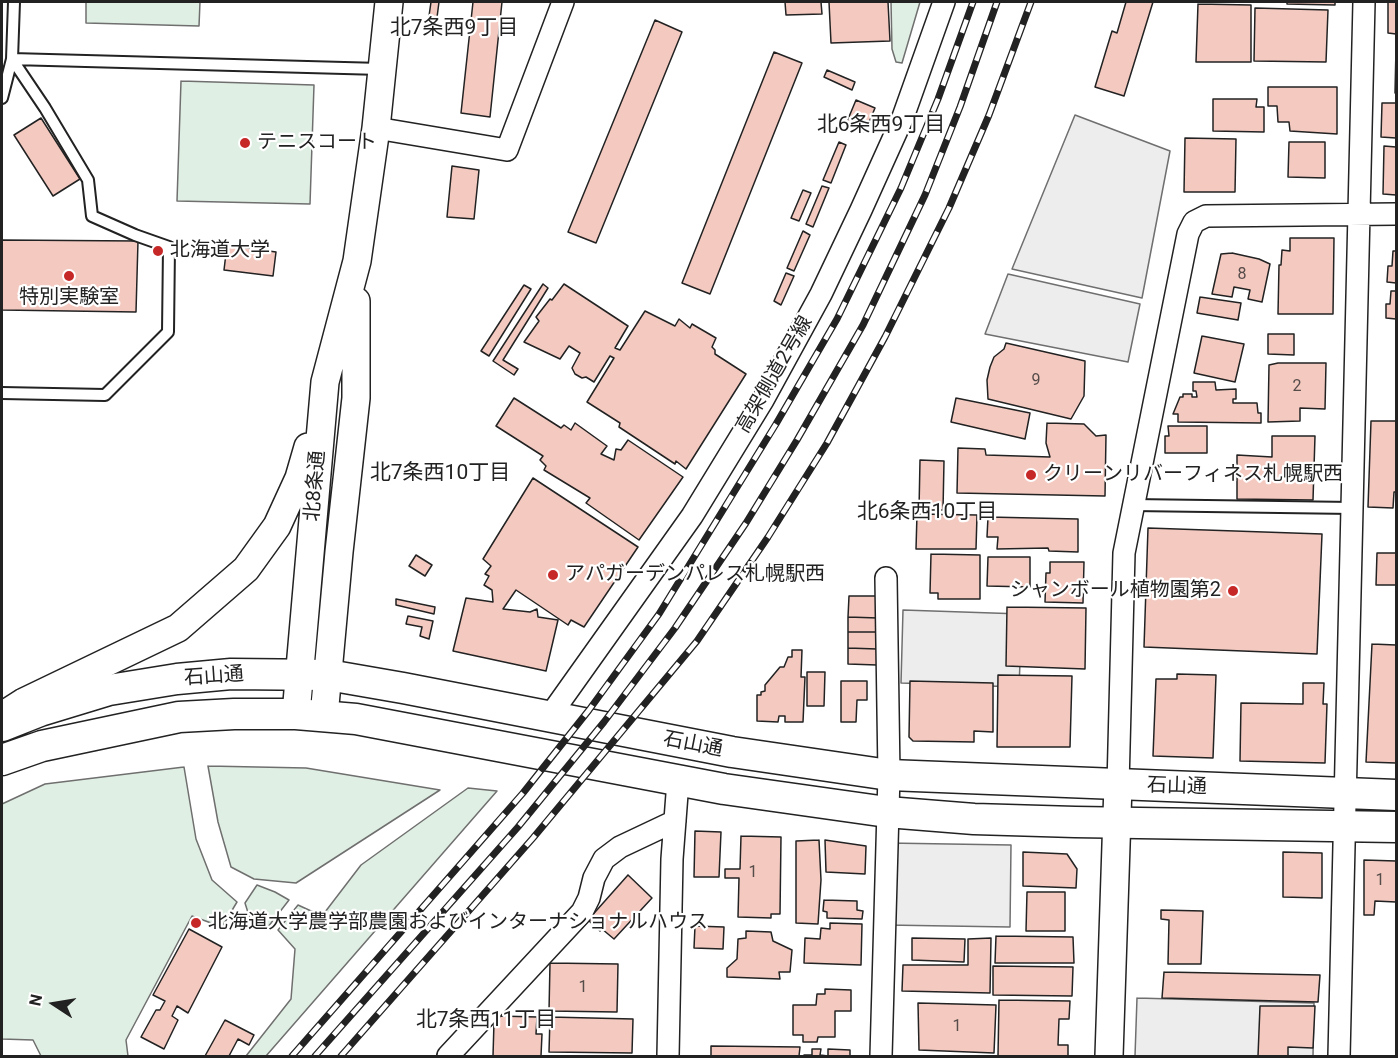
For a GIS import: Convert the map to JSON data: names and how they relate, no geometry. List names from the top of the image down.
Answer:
{
  "streets": {
    "main road": ["石山通"],
    "street": ["高架側道2号線", "北8条通"]
  },
  "crossings": [
    ["高架側道2号線", "石山通"],
    ["北8条通", "石山通"]
  ],
  "districts": [
    "北7条西9丁目",
    "北6条西9丁目",
    "北7条西10丁目",
    "北6条西10丁目",
    "北7条西11丁目"
  ],
  "places": [
    "テニスコート",
    "北海道大学",
    "特別実験室",
    "クリーンリバーフィネス札幌駅西",
    "アパガーデンパレス札幌駅西",
    "シャンボール植物園第2",
    "北海道大学農学部農園およびインターナショナルハウス"
  ],
  "house_numbers": [
    "8",
    "9",
    "2",
    "1",
    "1",
    "1",
    "1"
  ],
  "north": "left"
}
